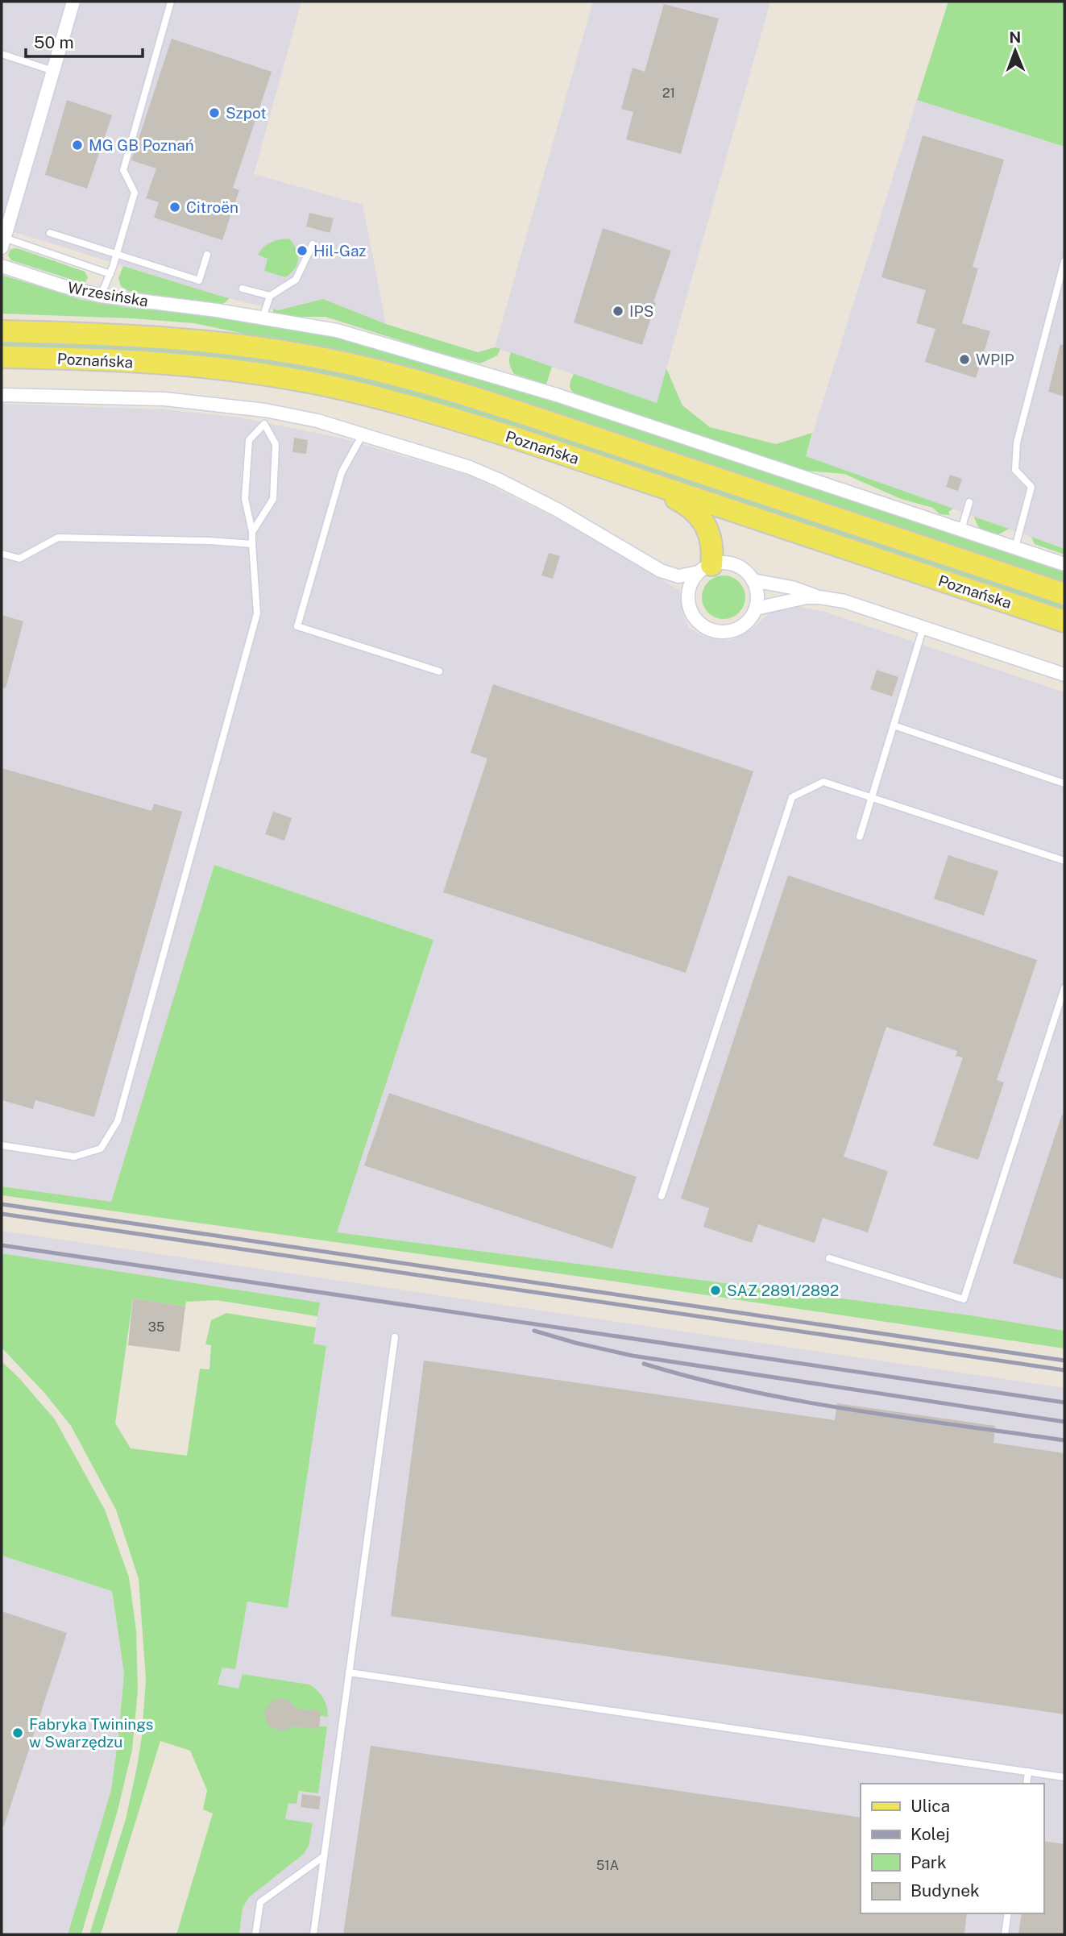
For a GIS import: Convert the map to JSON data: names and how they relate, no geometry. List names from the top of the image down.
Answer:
{
  "streets": {
    "main road": ["Poznańska"],
    "street": ["Wrzesińska"]
  },
  "places": [
    "Szpot",
    "MG GB Poznań",
    "Citroën",
    "Hil-Gaz",
    "IPS",
    "WPIP",
    "SAZ 2891/2892",
    "Fabryka Twinings w Swarzędzu"
  ],
  "house_numbers": ["21", "35", "51A"],
  "legend": [
    "Ulica",
    "Kolej",
    "Park",
    "Budynek"
  ],
  "scale_bar": "50 m",
  "north": "top"
}
